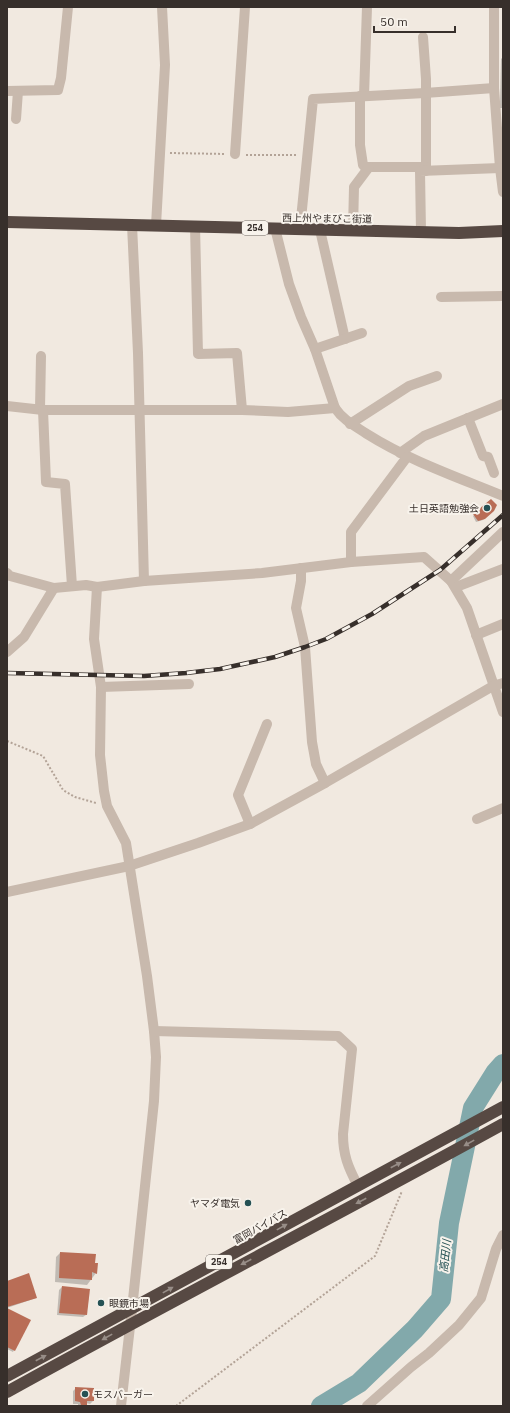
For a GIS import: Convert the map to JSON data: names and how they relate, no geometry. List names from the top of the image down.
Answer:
{
  "streets": {
    "highway": ["西上州やまびこ街道", "254", "富岡バイパス"]
  },
  "water": ["高田川"],
  "places": [
    "土日英語勉強会",
    "ヤマダ電気",
    "眼鏡市場",
    "モスバーガー"
  ],
  "scale_bar": "50 m"
}
